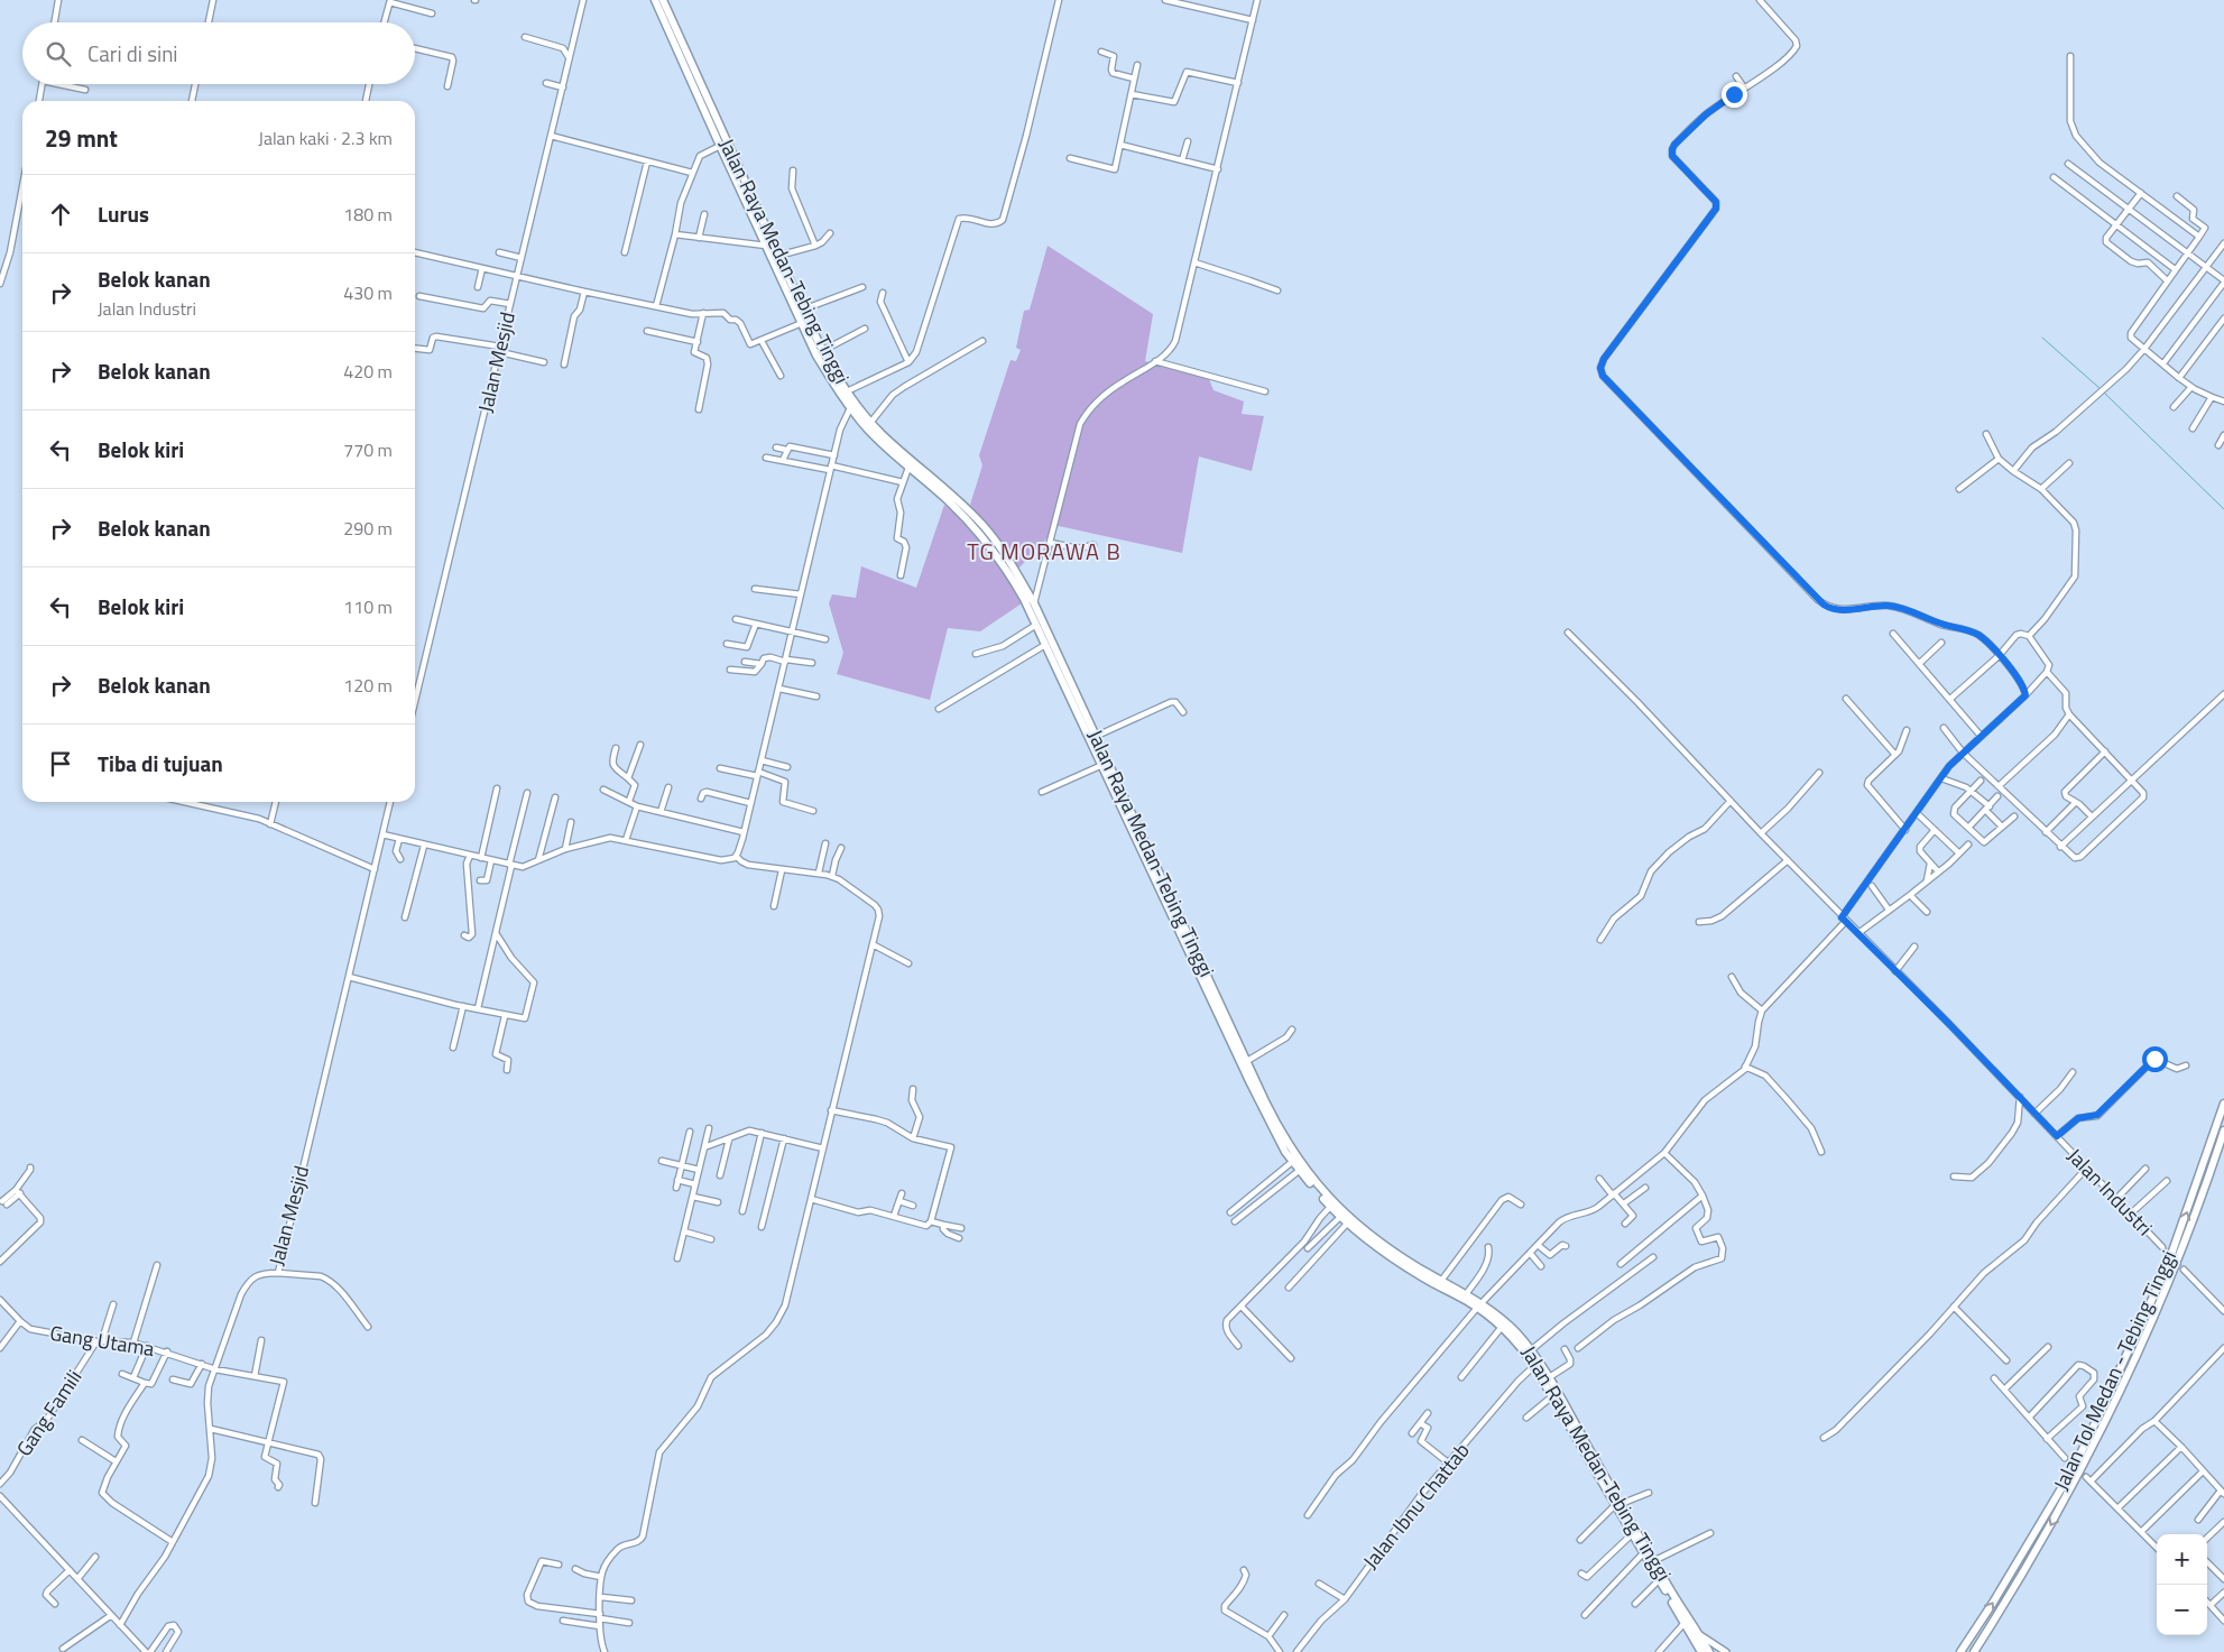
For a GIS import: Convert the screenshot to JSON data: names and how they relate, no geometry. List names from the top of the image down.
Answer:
{
  "streets": {
    "highway": ["Jalan Raya Medan-Tebing Tinggi", "Jalan Tol Medan - Tebing Tinggi"],
    "street": [
      "Jalan Mesjid",
      "Jalan Industri",
      "Gang Utama",
      "Gang Famili",
      "Jalan Ibnu Chattab"
    ]
  },
  "crossings": [
    ["Jalan Raya Medan-Tebing Tinggi", "Jalan Ibnu Chattab"],
    ["Jalan Mesjid", "Gang Utama"],
    ["Gang Utama", "Gang Famili"]
  ],
  "districts": ["TG MORAWA B"],
  "page": {
    "search": "Cari di sini",
    "heading": ["29 mnt", "Jalan kaki · 2.3 km"],
    "list": [
      ["Lurus", "180 m"],
      ["Belok kanan", "Jalan Industri", "430 m"],
      ["Belok kanan", "420 m"],
      ["Belok kiri", "770 m"],
      ["Belok kanan", "290 m"],
      ["Belok kiri", "110 m"],
      ["Belok kanan", "120 m"],
      "Tiba di tujuan"
    ],
    "map_buttons": ["+", "−"]
  }
}
